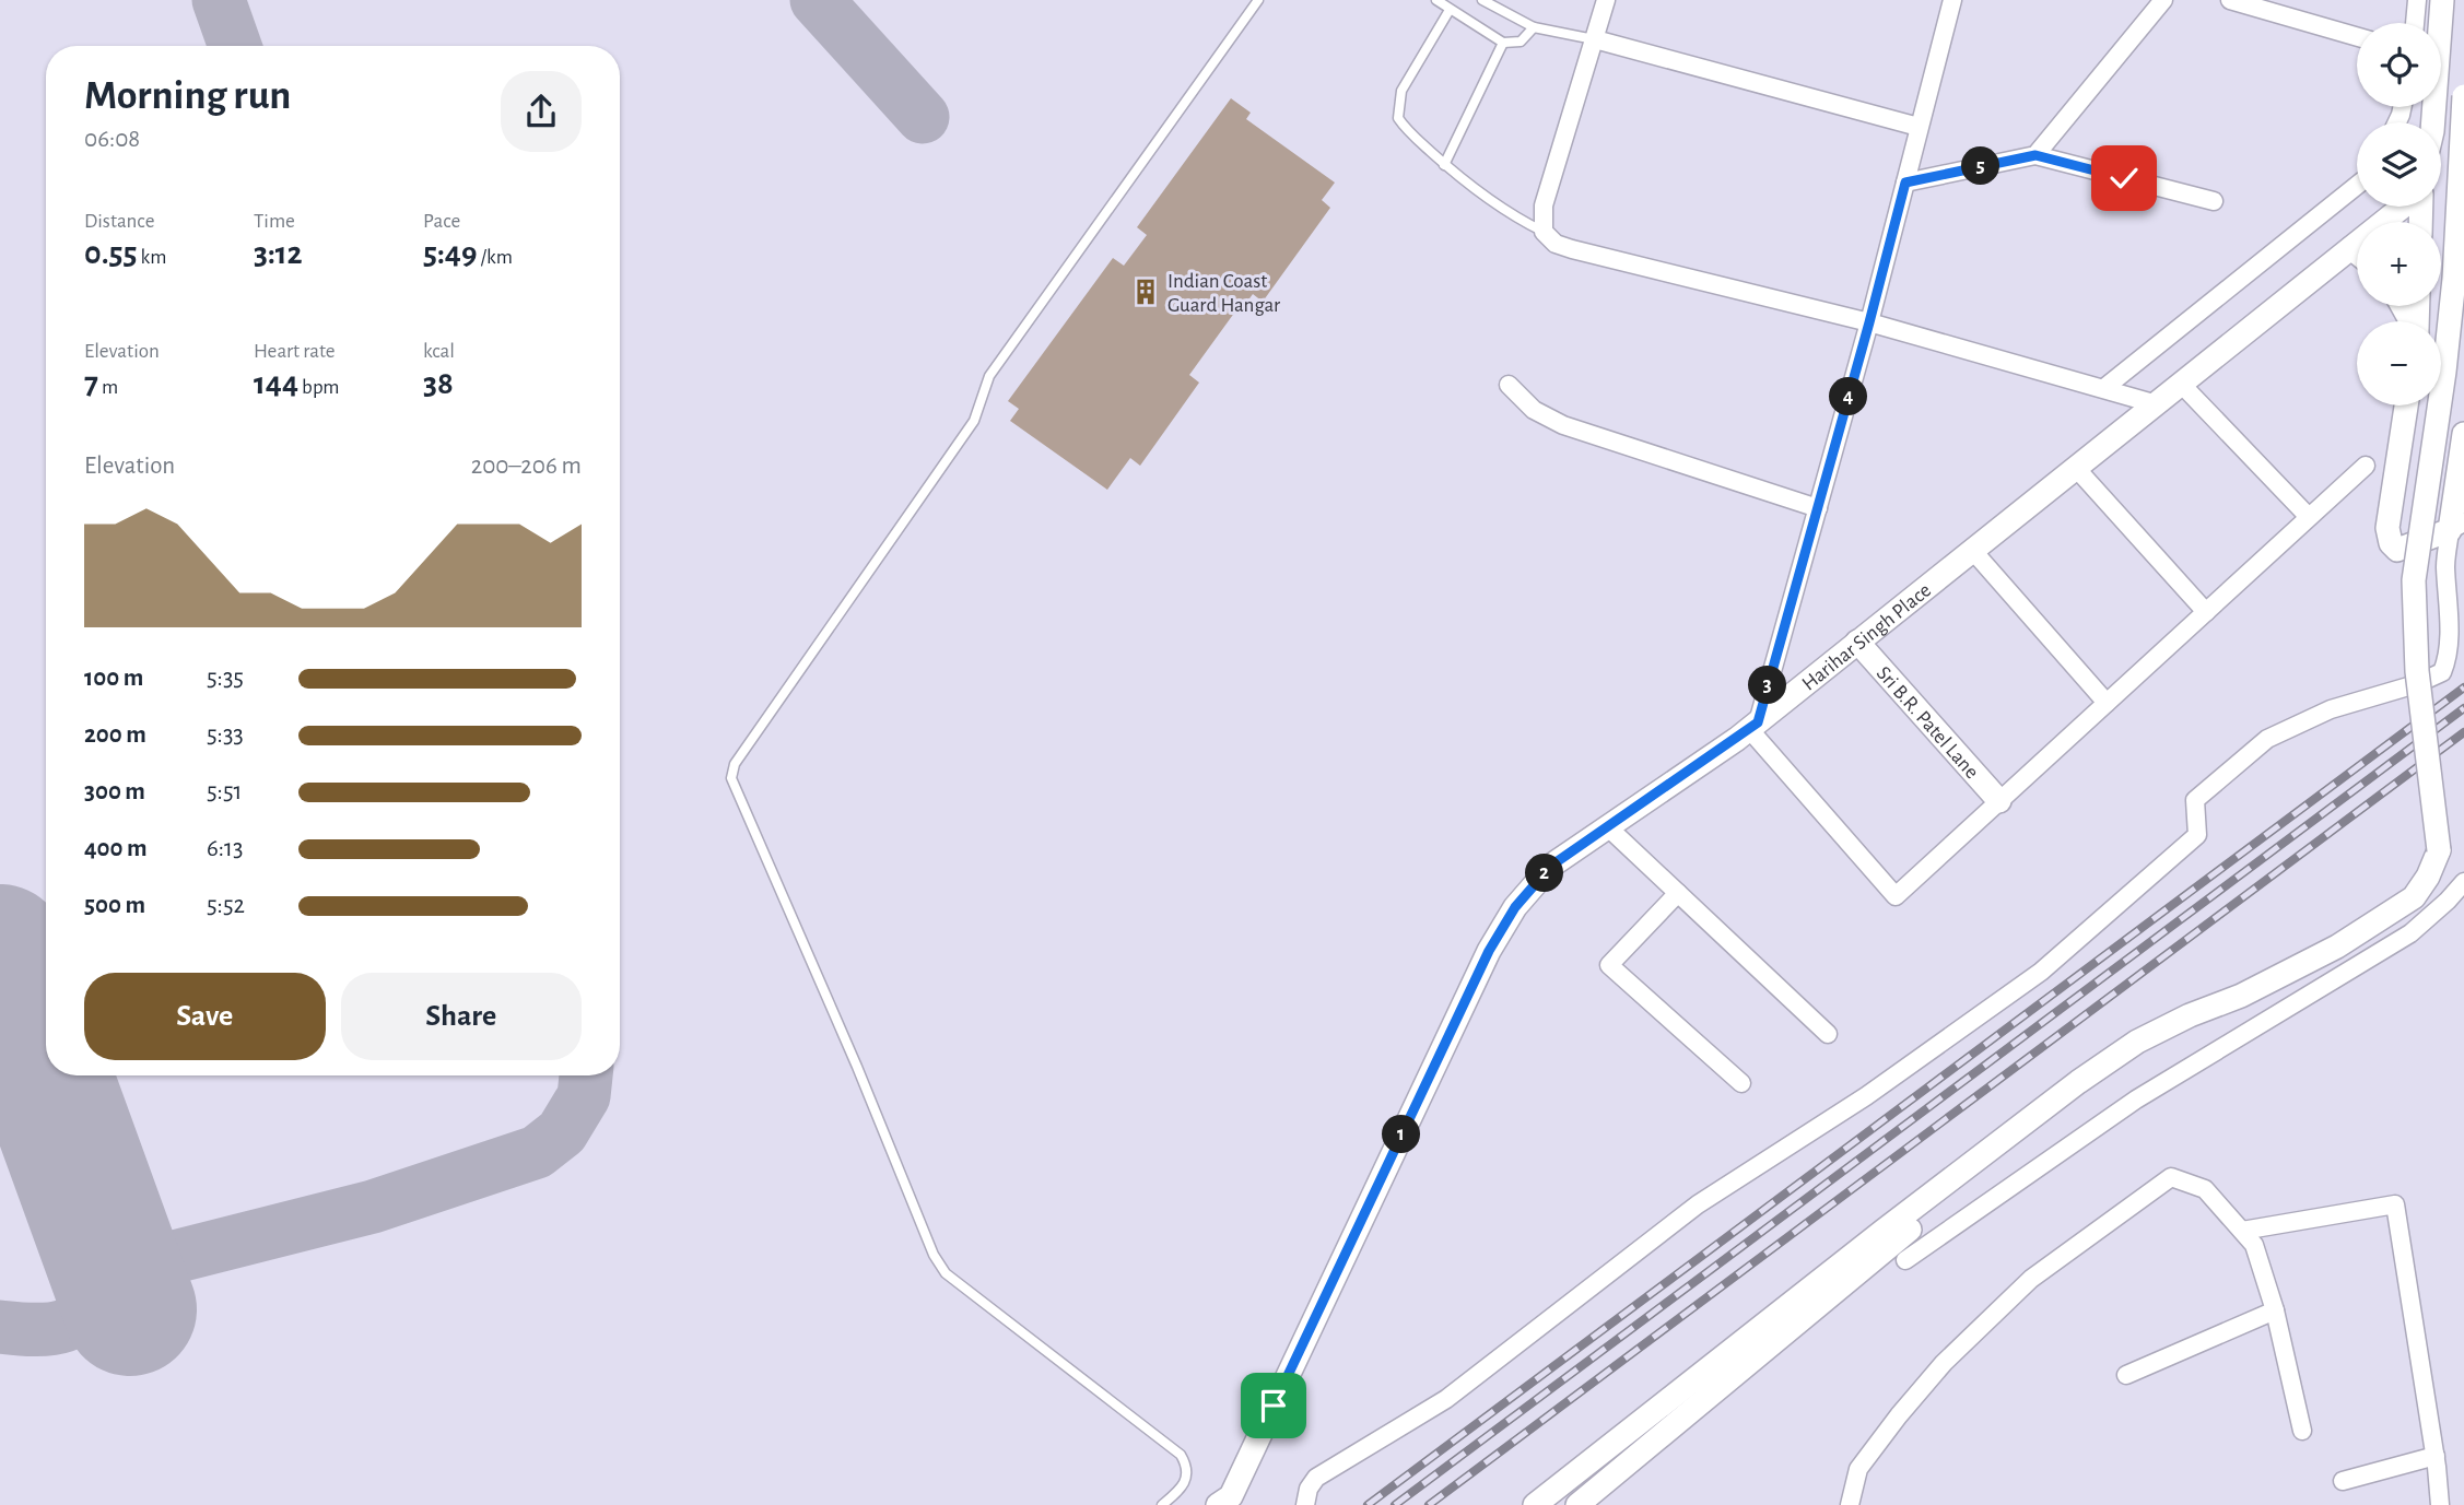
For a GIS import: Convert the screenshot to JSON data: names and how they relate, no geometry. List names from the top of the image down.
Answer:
{
  "streets": {
    "street": ["Harihar Singh Place", "Sri B.R. Patel Lane"]
  },
  "crossings": [
    ["Harihar Singh Place", "Sri B.R. Patel Lane"]
  ],
  "places": {
    "building": ["Indian Coast Guard Hangar"]
  },
  "page": {
    "map_buttons": ["+", "−"],
    "heading": ["Morning run", "06:08"],
    "pins": [
      "5",
      "4",
      "3",
      "2",
      "1"
    ],
    "stats": [
      ["Distance", "0.55 km"],
      ["Time", "3:12"],
      ["Pace", "5:49 /km"],
      ["Elevation", "7 m"],
      ["Heart rate", "144 bpm"],
      ["kcal", "38"]
    ],
    "chart": ["Elevation", "200–206 m"],
    "list": [
      {
        "name": "100 m",
        "note": "5:35"
      },
      {
        "name": "200 m",
        "note": "5:33"
      },
      {
        "name": "300 m",
        "note": "5:51"
      },
      {
        "name": "400 m",
        "note": "6:13"
      },
      {
        "name": "500 m",
        "note": "5:52"
      }
    ],
    "buttons": ["Save", "Share"]
  }
}
